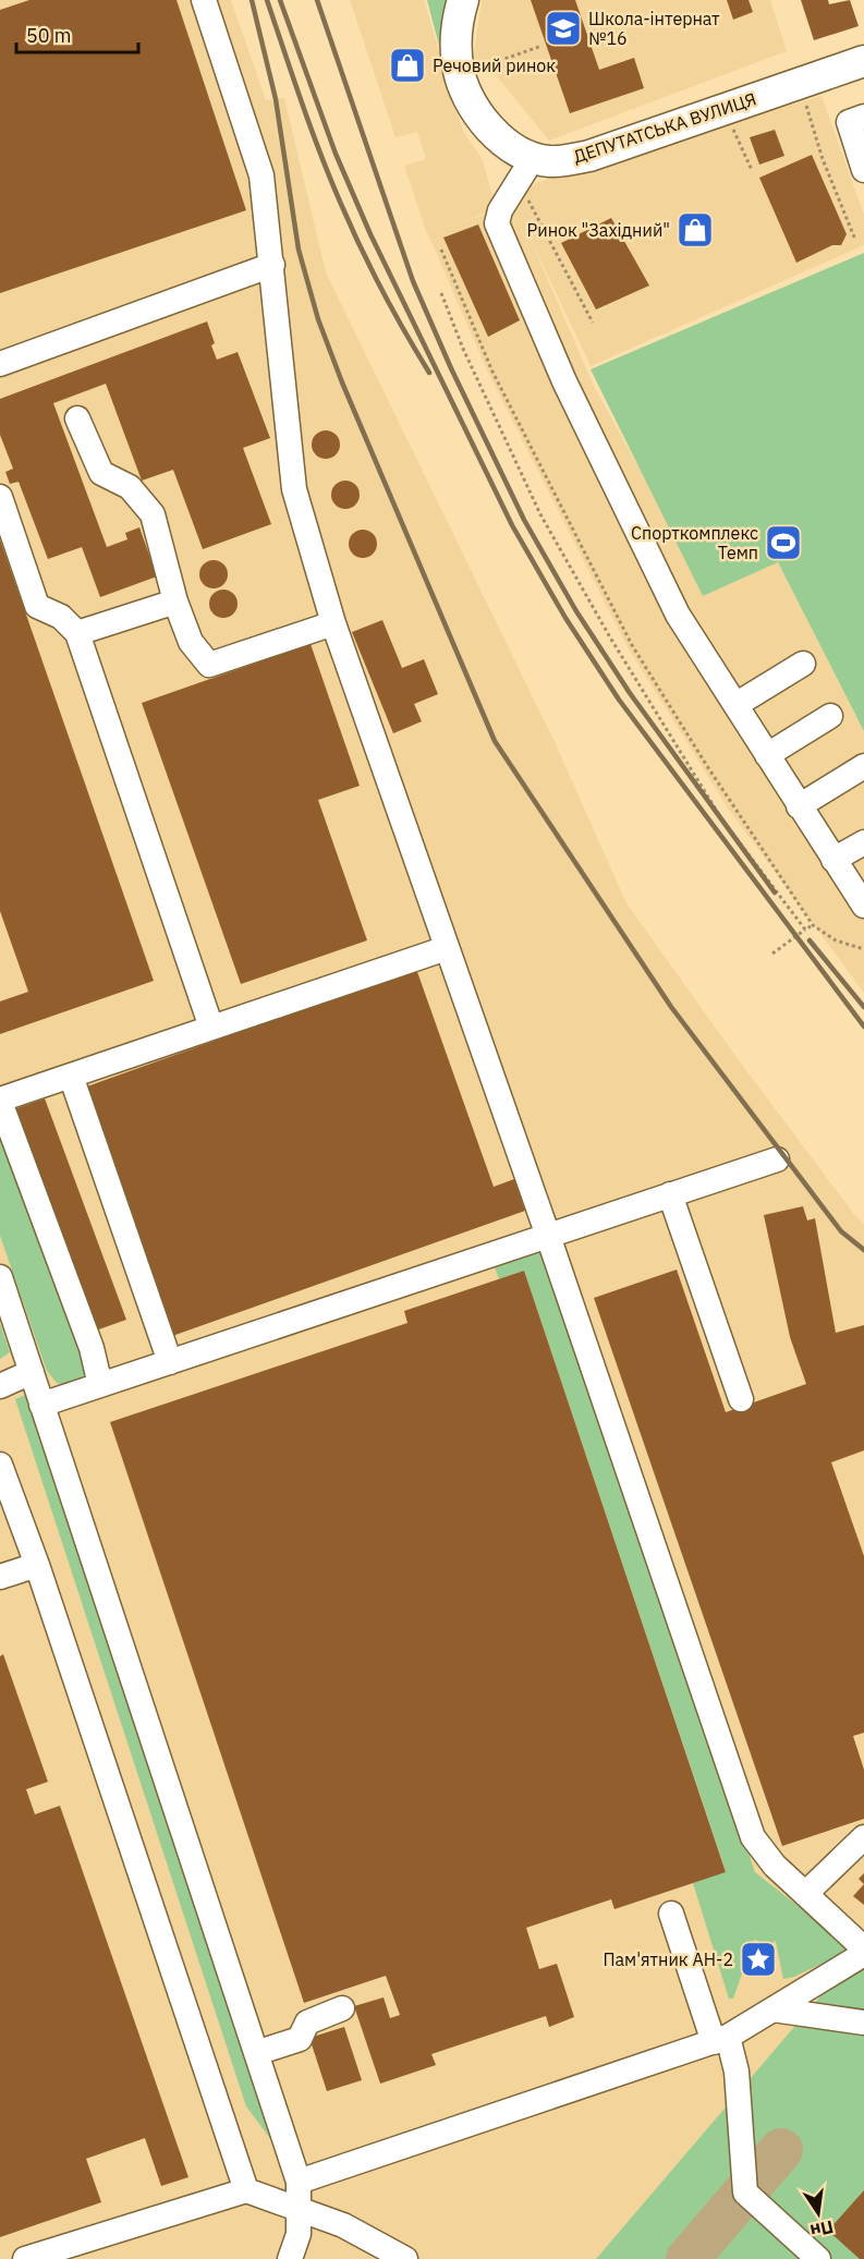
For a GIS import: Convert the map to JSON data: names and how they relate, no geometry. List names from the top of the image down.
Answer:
{
  "streets": {
    "main road": ["ДЕПУТАТСЬКА ВУЛИЦЯ"]
  },
  "places": {
    "school or university": ["Школа-інтернат №16"],
    "shop": ["Речовий ринок", "Ринок \"Західний\""],
    "sports": ["Спорткомплекс Темп"],
    "place": ["Пам'ятник АН-2"]
  },
  "scale_bar": "50 m",
  "north": "bottom"
}
